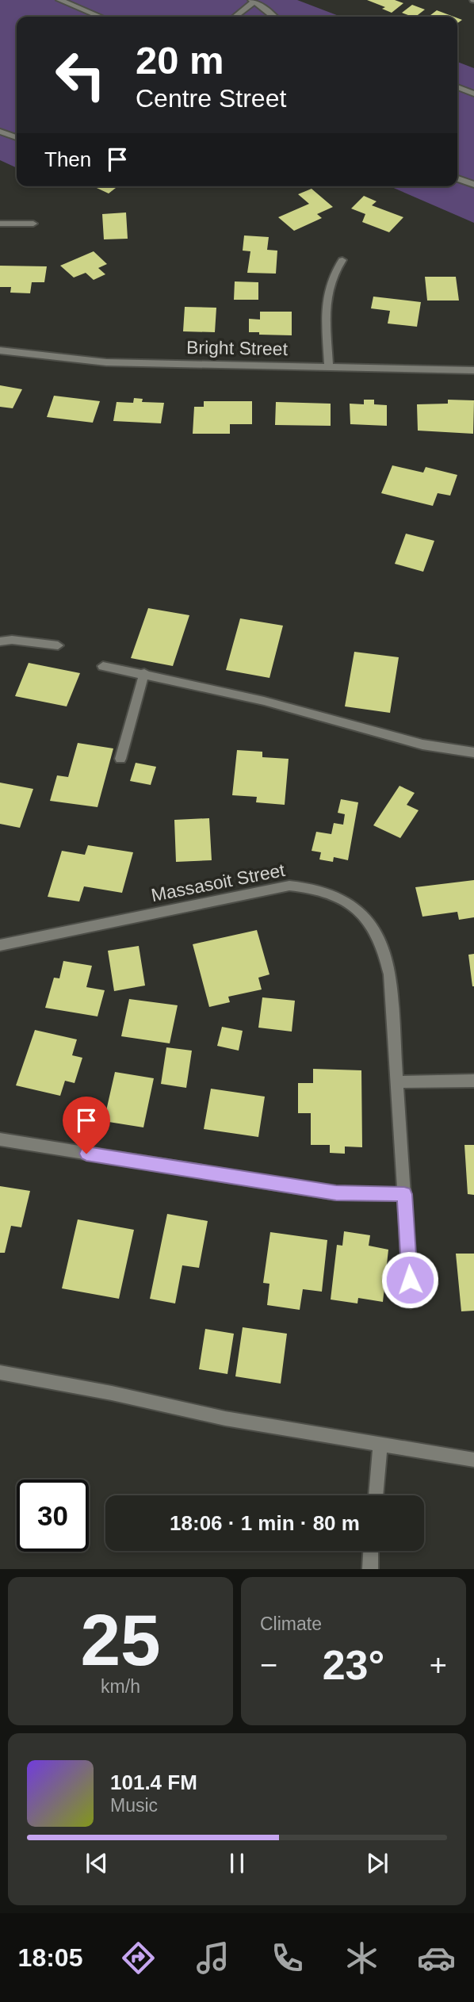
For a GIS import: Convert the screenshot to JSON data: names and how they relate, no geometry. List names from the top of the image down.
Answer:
{
  "streets": {
    "street": ["Bright Street", "Massasoit Street"]
  },
  "page": {
    "turn": ["20 m", "Centre Street"],
    "then": "Then",
    "limit": "30",
    "trip": "18:06 · 1 min · 80 m",
    "tile": [
      ["25", "km/h"],
      "Climate"
    ],
    "heat": ["−", "23°", "+"],
    "song": ["101.4 FM", "Music"],
    "tabs": "18:05"
  }
}
